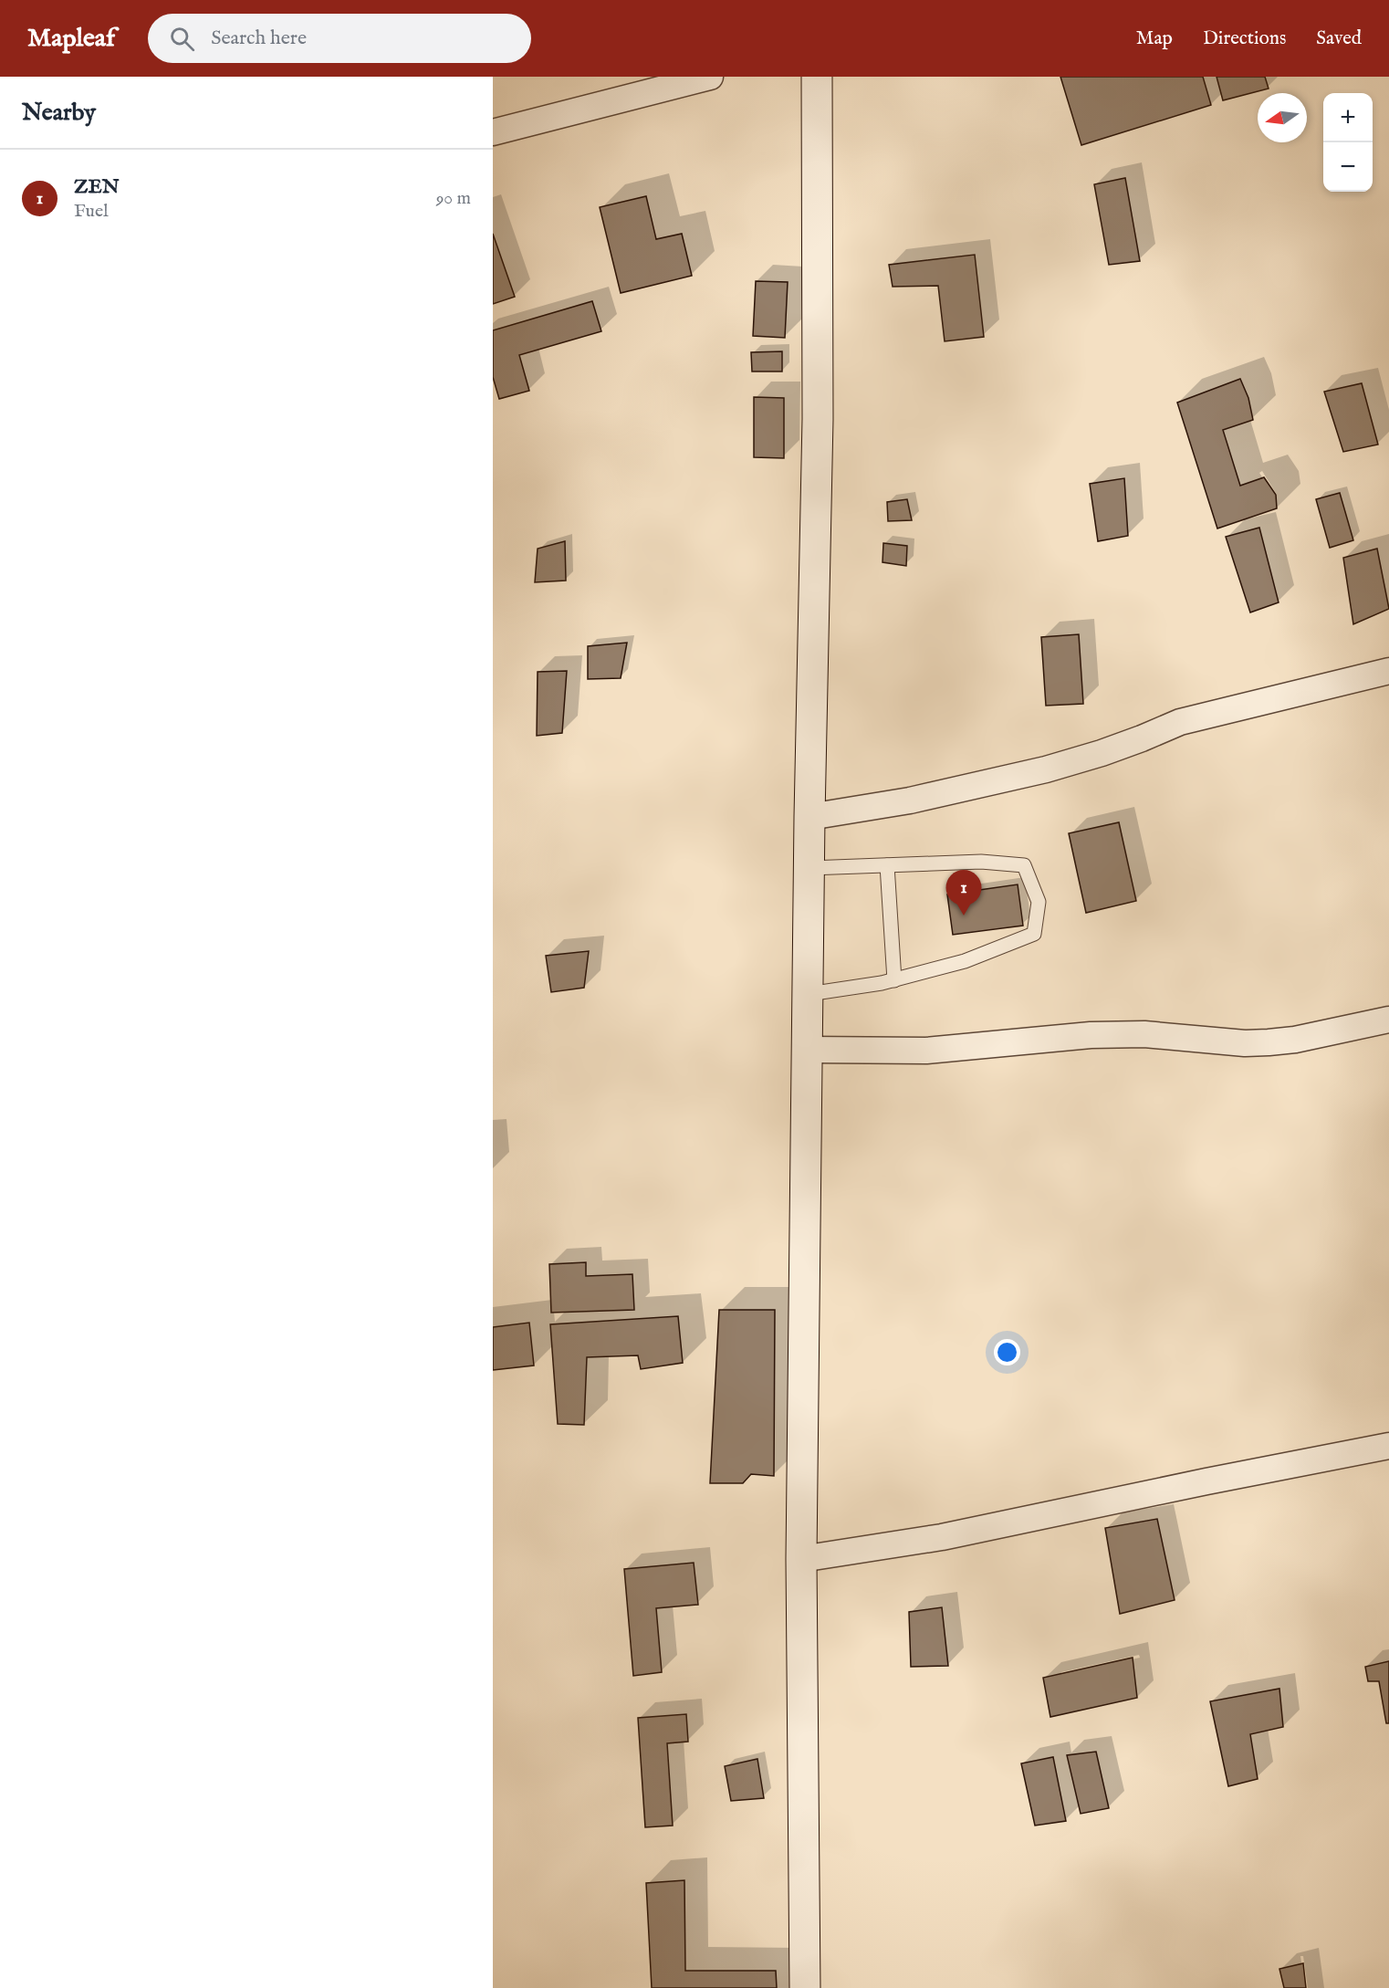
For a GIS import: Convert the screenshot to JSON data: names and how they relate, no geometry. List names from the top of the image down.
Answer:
{
  "north": "left",
  "page": {
    "header": "Mapleaf",
    "search": "Search here",
    "nav": ["Map", "Directions", "Saved"],
    "heading": "Nearby",
    "map_buttons": ["+", "−"],
    "list": [
      {
        "mark": "1",
        "name": "ZEN",
        "note": "Fuel",
        "value": "90 m"
      }
    ],
    "pins": "1"
  }
}
